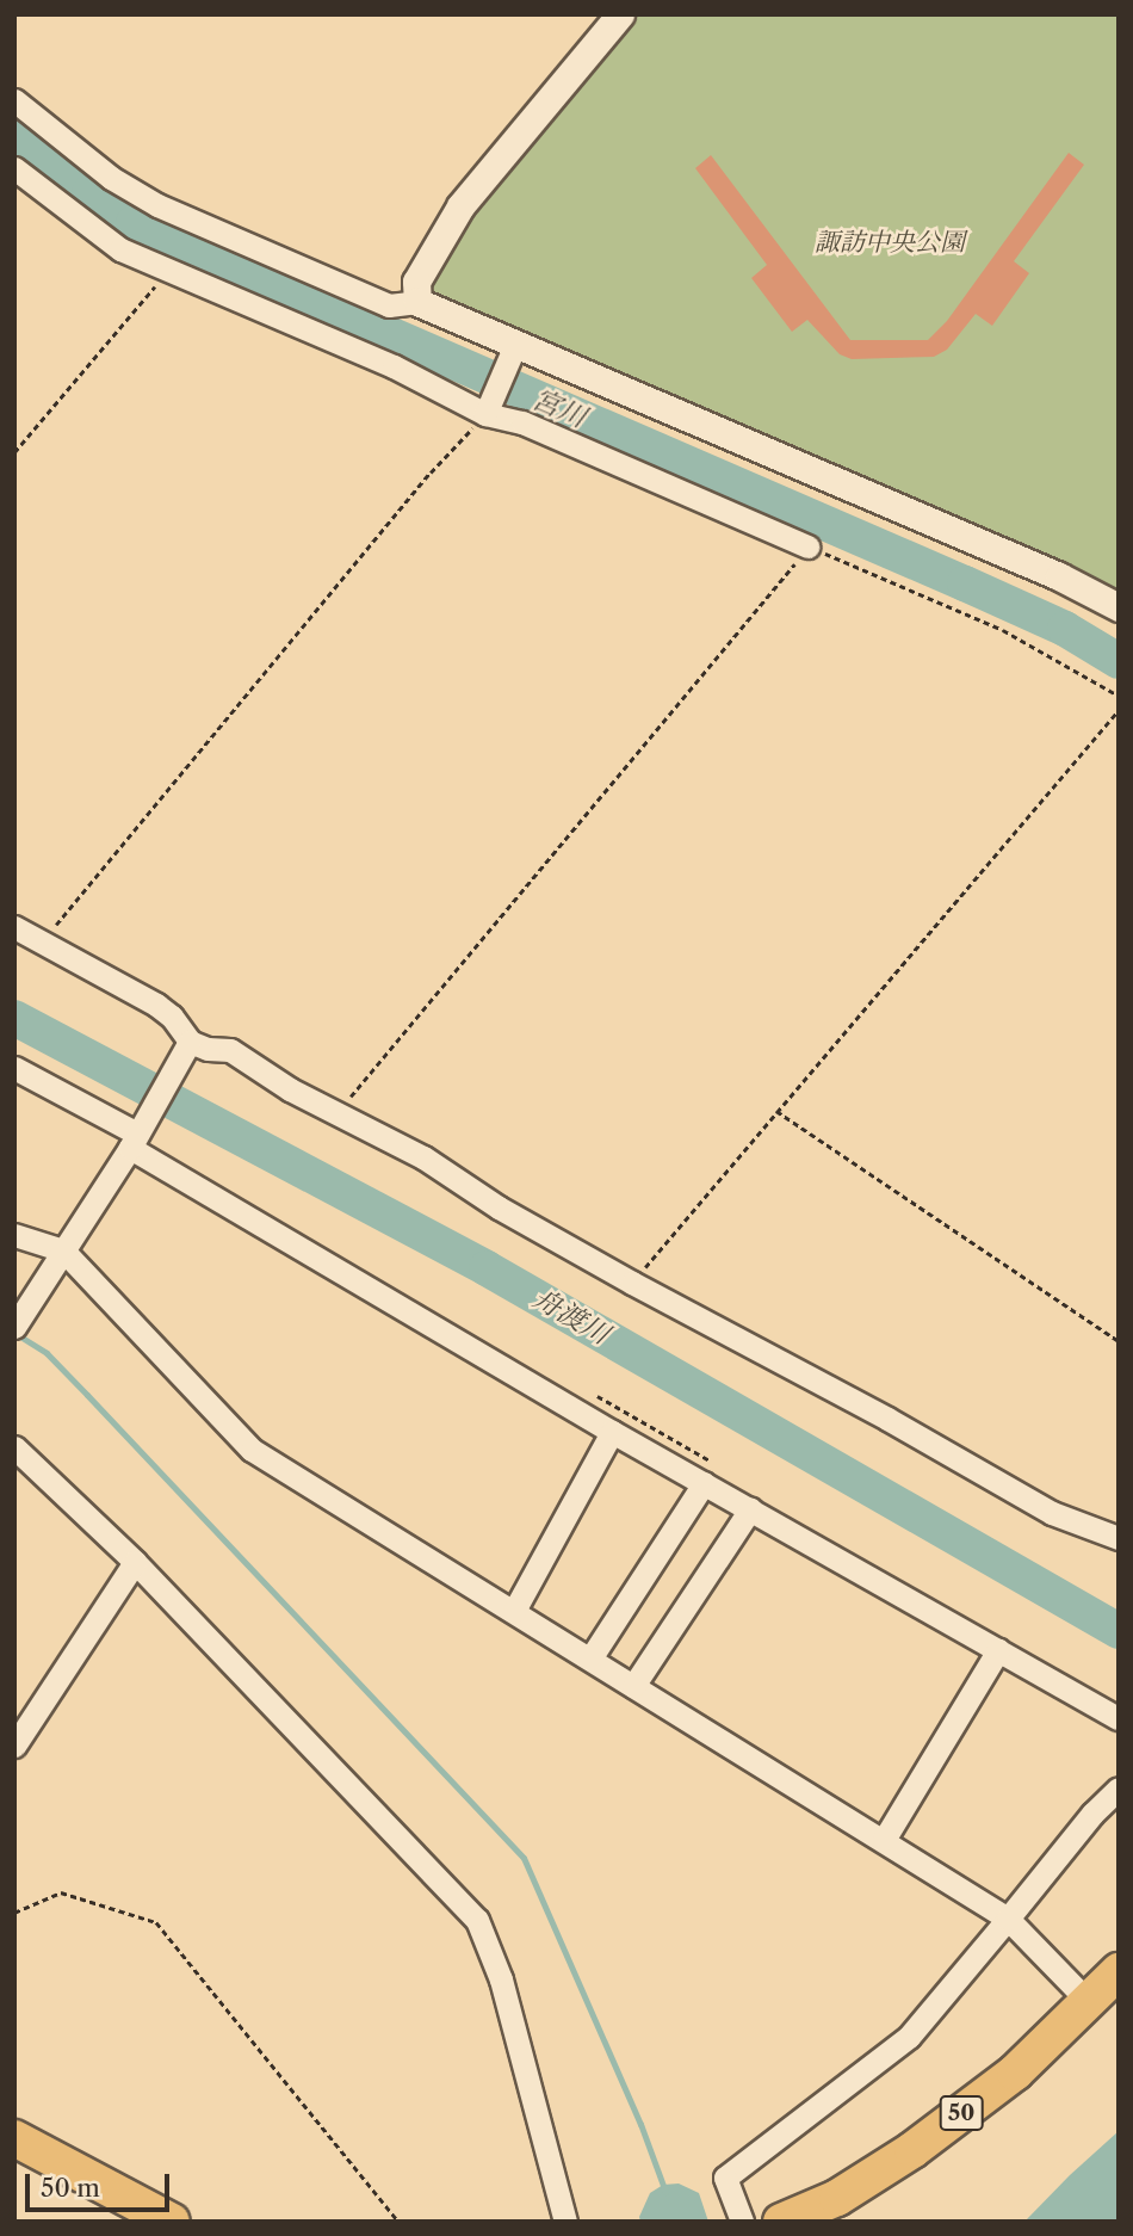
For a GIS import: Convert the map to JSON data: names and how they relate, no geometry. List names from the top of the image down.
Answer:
{
  "streets": {
    "main road": ["50"]
  },
  "water": ["宮川", "舟渡川"],
  "parks": ["諏訪中央公園"],
  "scale_bar": "50 m"
}
